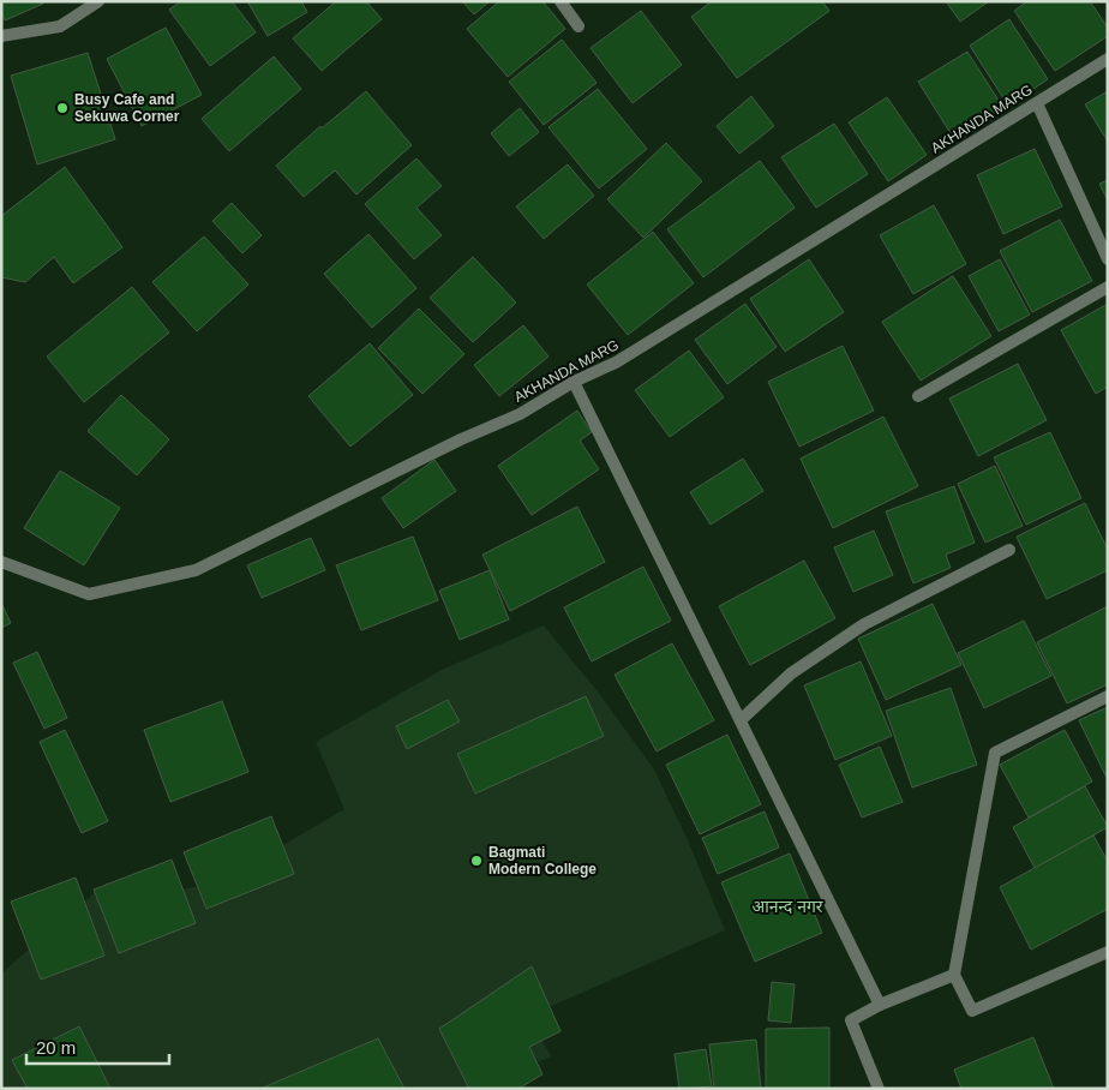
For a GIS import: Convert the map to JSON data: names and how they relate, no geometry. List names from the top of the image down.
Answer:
{
  "streets": {
    "street": ["AKHANDA MARG"]
  },
  "districts": ["आनन्द नगर"],
  "places": ["Busy Cafe and Sekuwa Corner", "Bagmati Modern College"],
  "scale_bar": "20 m"
}
